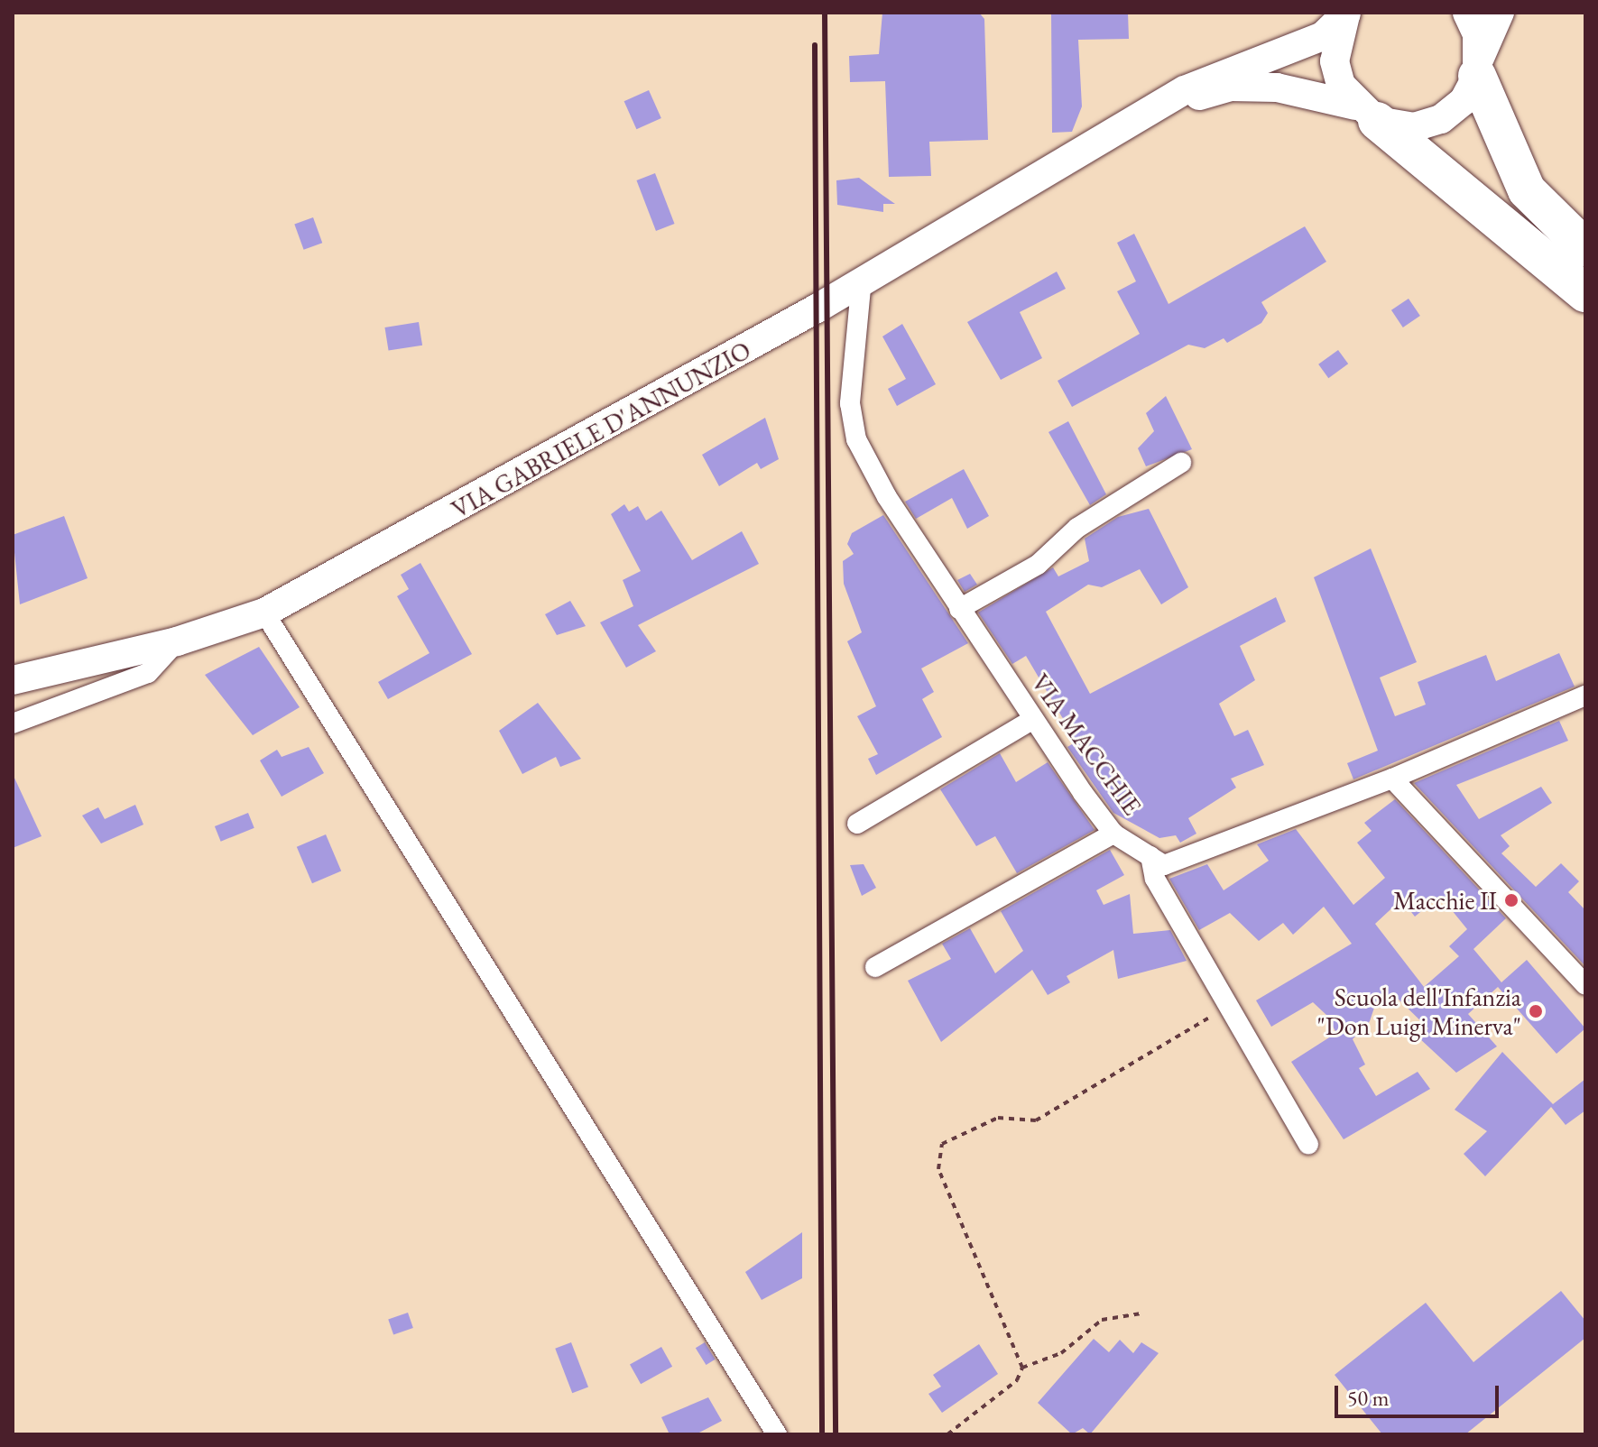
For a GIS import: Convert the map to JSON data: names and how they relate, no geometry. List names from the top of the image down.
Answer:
{
  "streets": {
    "street": ["VIA GABRIELE D'ANNUNZIO", "VIA MACCHIE"]
  },
  "crossings": [
    ["VIA GABRIELE D'ANNUNZIO", "VIA MACCHIE"]
  ],
  "places": ["Macchie II", "Scuola dell'Infanzia \"Don Luigi Minerva\""],
  "scale_bar": "50 m"
}
